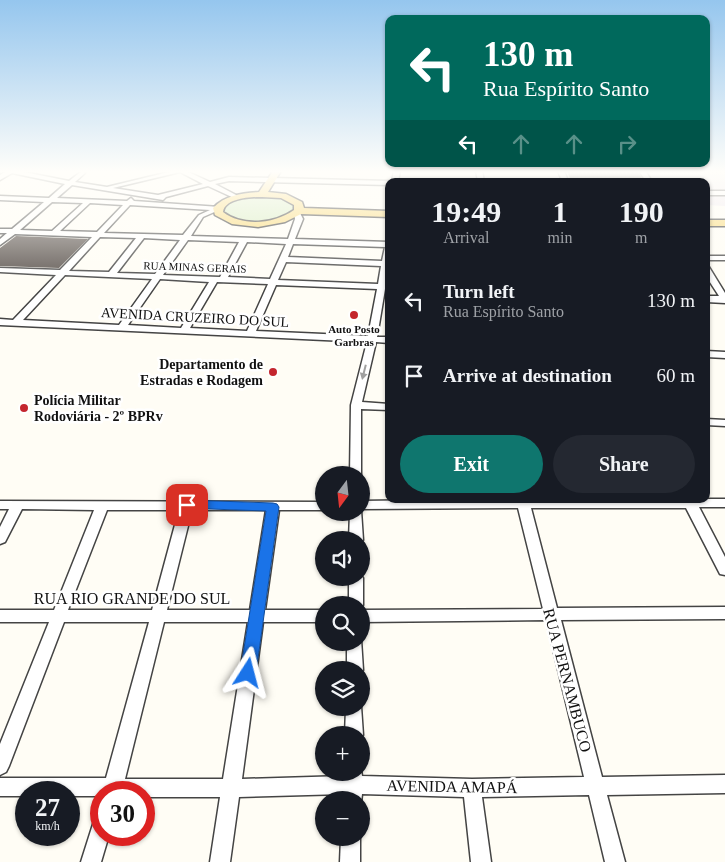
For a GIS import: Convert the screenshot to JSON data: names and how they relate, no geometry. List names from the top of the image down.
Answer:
{
  "streets": {
    "street": [
      "RUA MINAS GERAIS",
      "AVENIDA CRUZEIRO DO SUL",
      "RUA RIO GRANDE DO SUL",
      "RUA PERNAMBUCO",
      "AVENIDA AMAPÁ"
    ]
  },
  "crossings": [
    ["RUA PERNAMBUCO", "AVENIDA AMAPÁ"]
  ],
  "places": ["Auto Posto Garbras", "Departamento de Estradas e Rodagem", "Polícia Militar Rodoviária - 2º BPRv"],
  "north": "bottom",
  "page": {
    "turn": ["130 m", "Rua Espírito Santo"],
    "eta": [
      "19:49",
      "Arrival",
      "1",
      "min",
      "190",
      "m"
    ],
    "list": [
      {
        "name": "Turn left",
        "note": "Rua Espírito Santo",
        "value": "130 m"
      },
      {
        "name": "Arrive at destination",
        "value": "60 m"
      }
    ],
    "buttons": ["Exit", "Share"],
    "map_buttons": ["+", "−"],
    "speed": "27 km/h",
    "limit": "30"
  }
}
